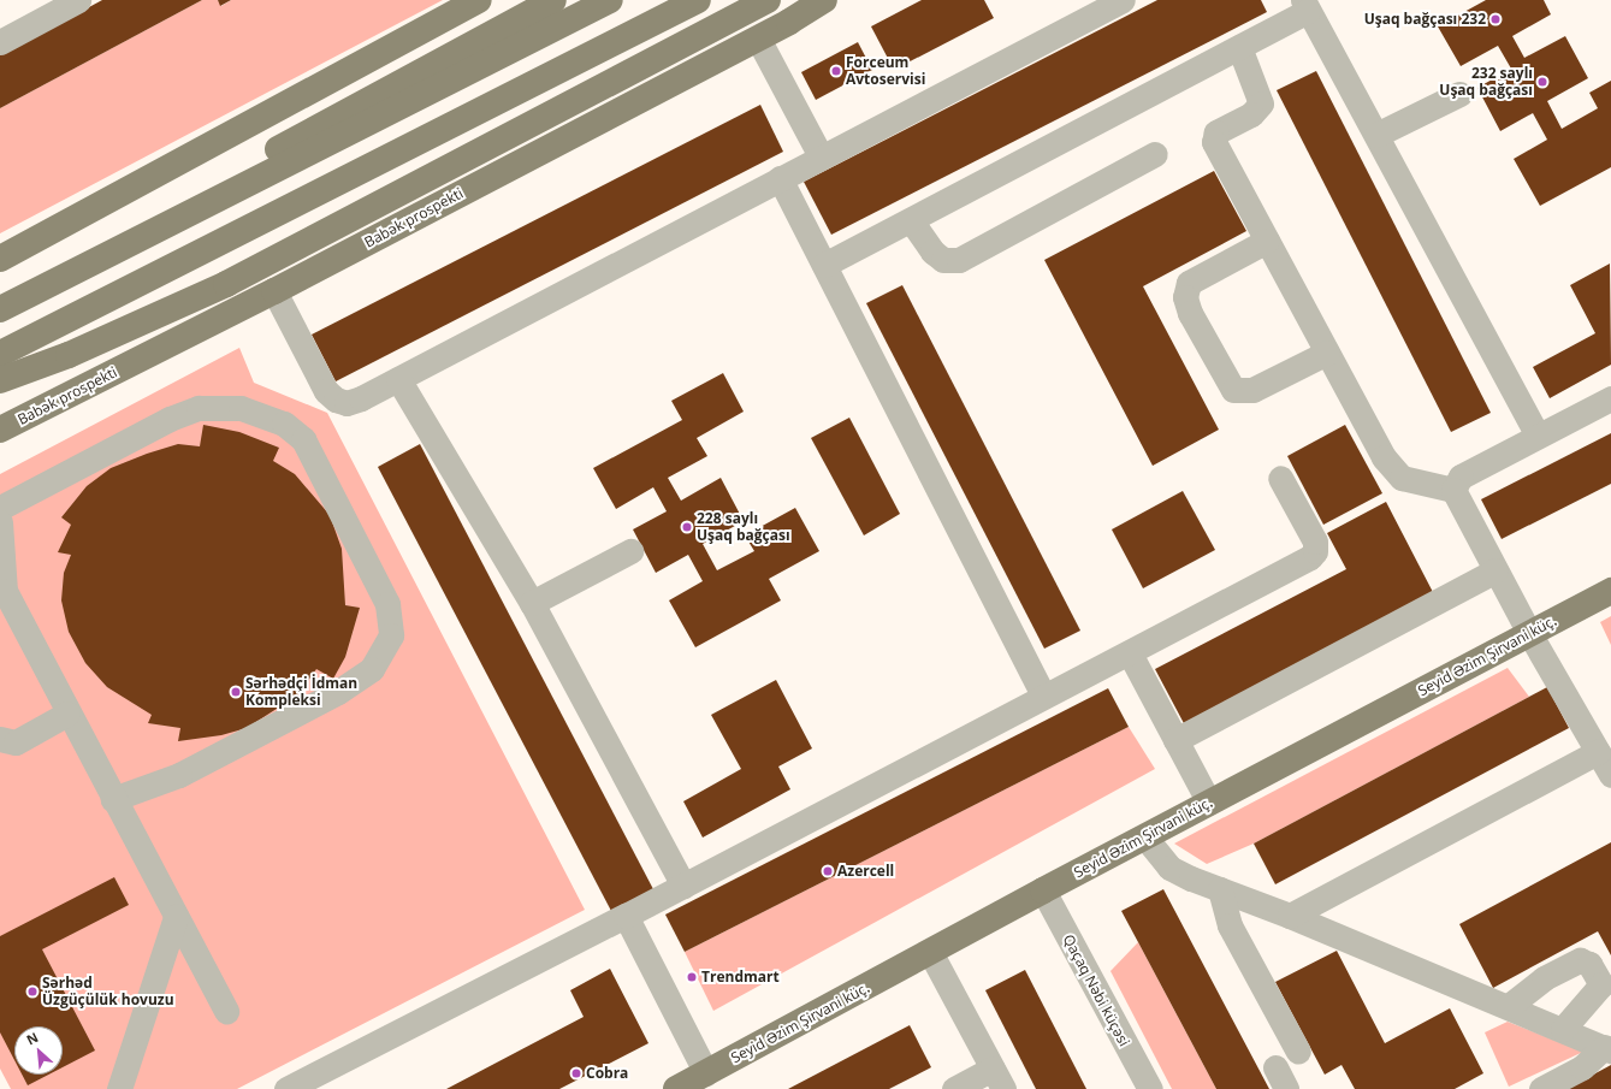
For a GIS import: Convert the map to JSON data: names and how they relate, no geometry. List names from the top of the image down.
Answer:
{
  "streets": {
    "main road": ["Babək prospekti", "Seyid Əzim Şirvani küç."],
    "street": ["Qaçaq Nəbi küçəsi"]
  },
  "crossings": [
    ["Seyid Əzim Şirvani küç.", "Qaçaq Nəbi küçəsi"]
  ],
  "places": [
    "Uşaq bağçası 232",
    "Forceum Avtoservisi",
    "232 saylı Uşaq bağçası",
    "228 saylı Uşaq bağçası",
    "Sərhədçi İdman Kompleksi",
    "Azercell",
    "Trendmart",
    "Sərhəd Üzgüçülük hovuzu",
    "Cobra"
  ],
  "north": "top left"
}
